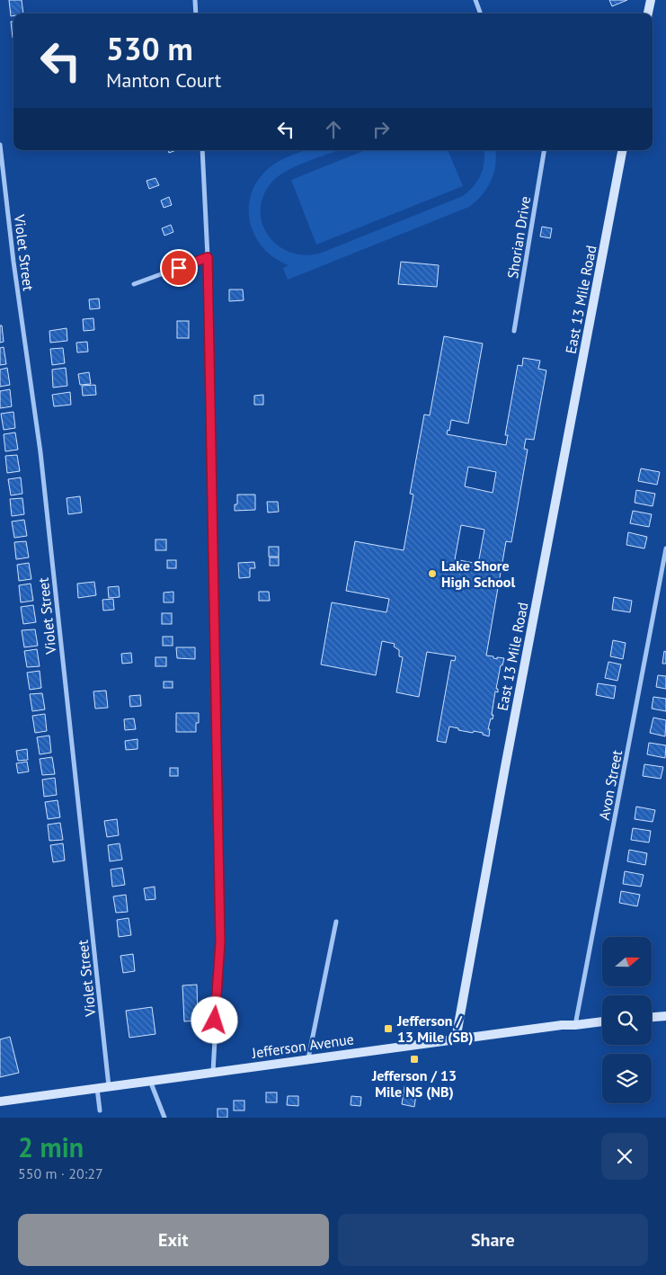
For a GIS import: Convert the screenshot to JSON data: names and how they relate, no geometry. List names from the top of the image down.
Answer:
{
  "streets": {
    "main road": ["East 13 Mile Road", "Jefferson Avenue"],
    "street": ["Shorian Drive", "Violet Street", "Avon Street"]
  },
  "crossings": [
    ["Violet Street", "Jefferson Avenue"],
    ["East 13 Mile Road", "Jefferson Avenue"],
    ["Avon Street", "Jefferson Avenue"]
  ],
  "places": {
    "other": ["Lake Shore High School"],
    "transit": ["Jefferson / 13 Mile (SB)", "Jefferson / 13 Mile NS (NB)"]
  },
  "north": "right",
  "page": {
    "turn": ["530 m", "Manton Court"],
    "heading": ["2 min", "550 m · 20:27"],
    "buttons": ["Exit", "Share"]
  }
}
